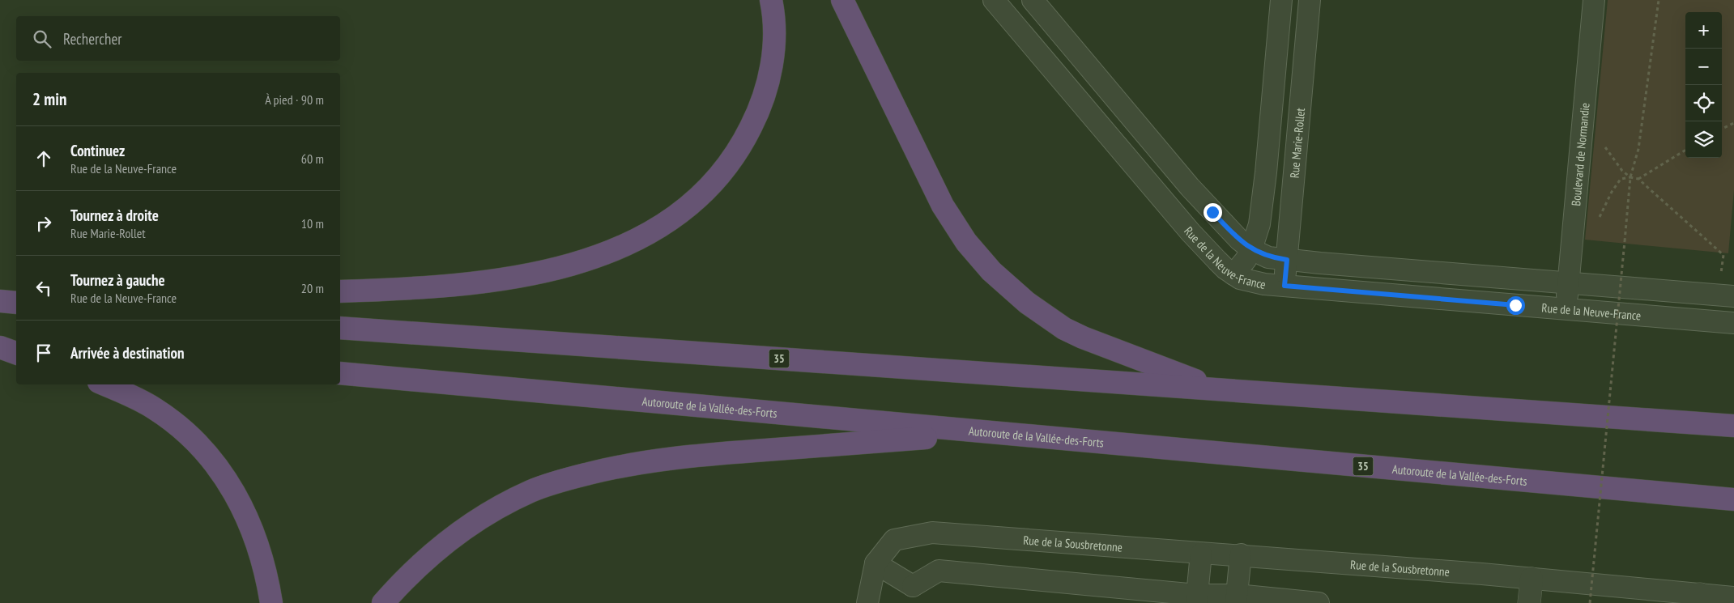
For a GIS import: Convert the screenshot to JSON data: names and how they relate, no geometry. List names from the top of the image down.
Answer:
{
  "streets": {
    "highway": ["35", "Autoroute de la Vallée-des-Forts"],
    "street": [
      "Rue Marie-Rollet",
      "Boulevard de Normandie",
      "Rue de la Neuve-France",
      "Rue de la Sousbretonne"
    ]
  },
  "crossings": [
    ["Rue Marie-Rollet", "Rue de la Neuve-France"],
    ["Boulevard de Normandie", "Rue de la Neuve-France"]
  ],
  "page": {
    "map_buttons": ["+", "−"],
    "search": "Rechercher",
    "heading": ["2 min", "À pied · 90 m"],
    "list": [
      ["Continuez", "Rue de la Neuve-France", "60 m"],
      ["Tournez à droite", "Rue Marie-Rollet", "10 m"],
      ["Tournez à gauche", "Rue de la Neuve-France", "20 m"],
      "Arrivée à destination"
    ]
  }
}
